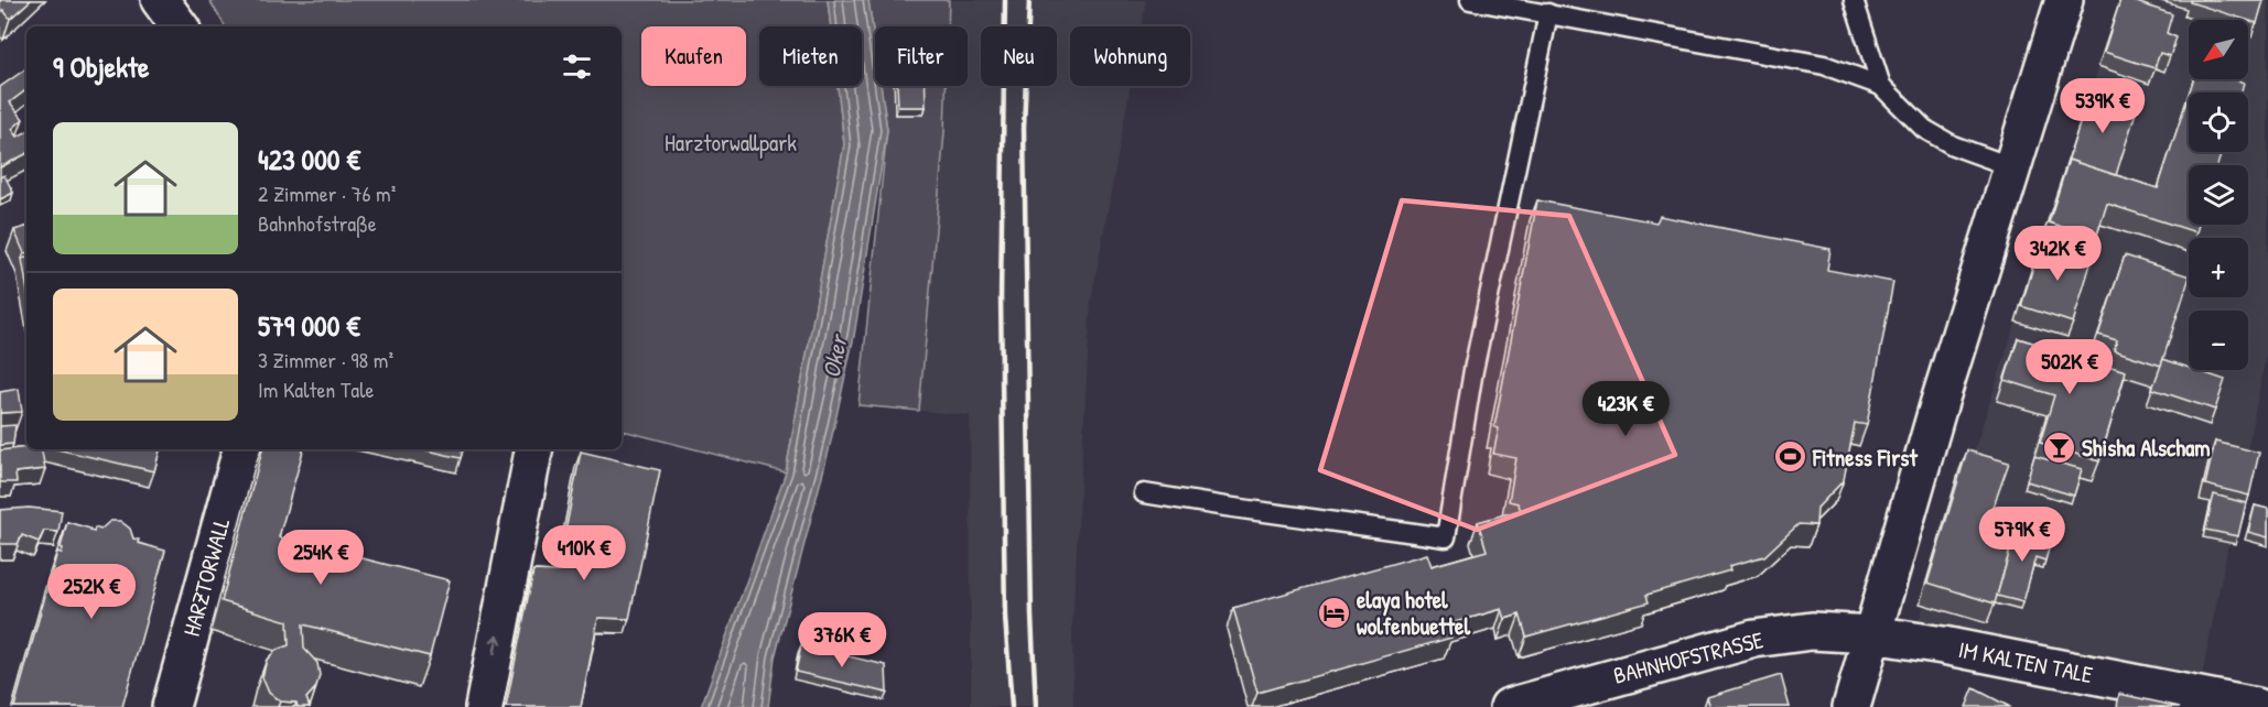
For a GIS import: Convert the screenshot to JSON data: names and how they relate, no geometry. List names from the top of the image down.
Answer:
{
  "streets": {
    "street": ["HARZTORWALL", "BAHNHOFSTRASSE", "IM KALTEN TALE"]
  },
  "crossings": [
    ["BAHNHOFSTRASSE", "IM KALTEN TALE"]
  ],
  "water": ["Oker"],
  "parks": ["Harztorwallpark"],
  "places": {
    "bar": ["Shisha Alscham"],
    "sports": ["Fitness First"],
    "hotel": ["elaya hotel wolfenbuettel"]
  },
  "north": "bottom left",
  "page": {
    "map_buttons": ["+", "−"],
    "chip": [
      "Kaufen",
      "Mieten",
      "Filter",
      "Neu",
      "Wohnung"
    ],
    "heading": "9 Objekte",
    "price": [
      "539K €",
      "342K €",
      "502K €",
      "423K €",
      "579K €",
      "410K €",
      "254K €",
      "252K €",
      "376K €"
    ],
    "list": [
      {
        "name": "423 000 €",
        "note": "2 Zimmer · 76 m² · Bahnhofstraße"
      },
      {
        "name": "579 000 €",
        "note": "3 Zimmer · 98 m² · Im Kalten Tale"
      }
    ]
  }
}
